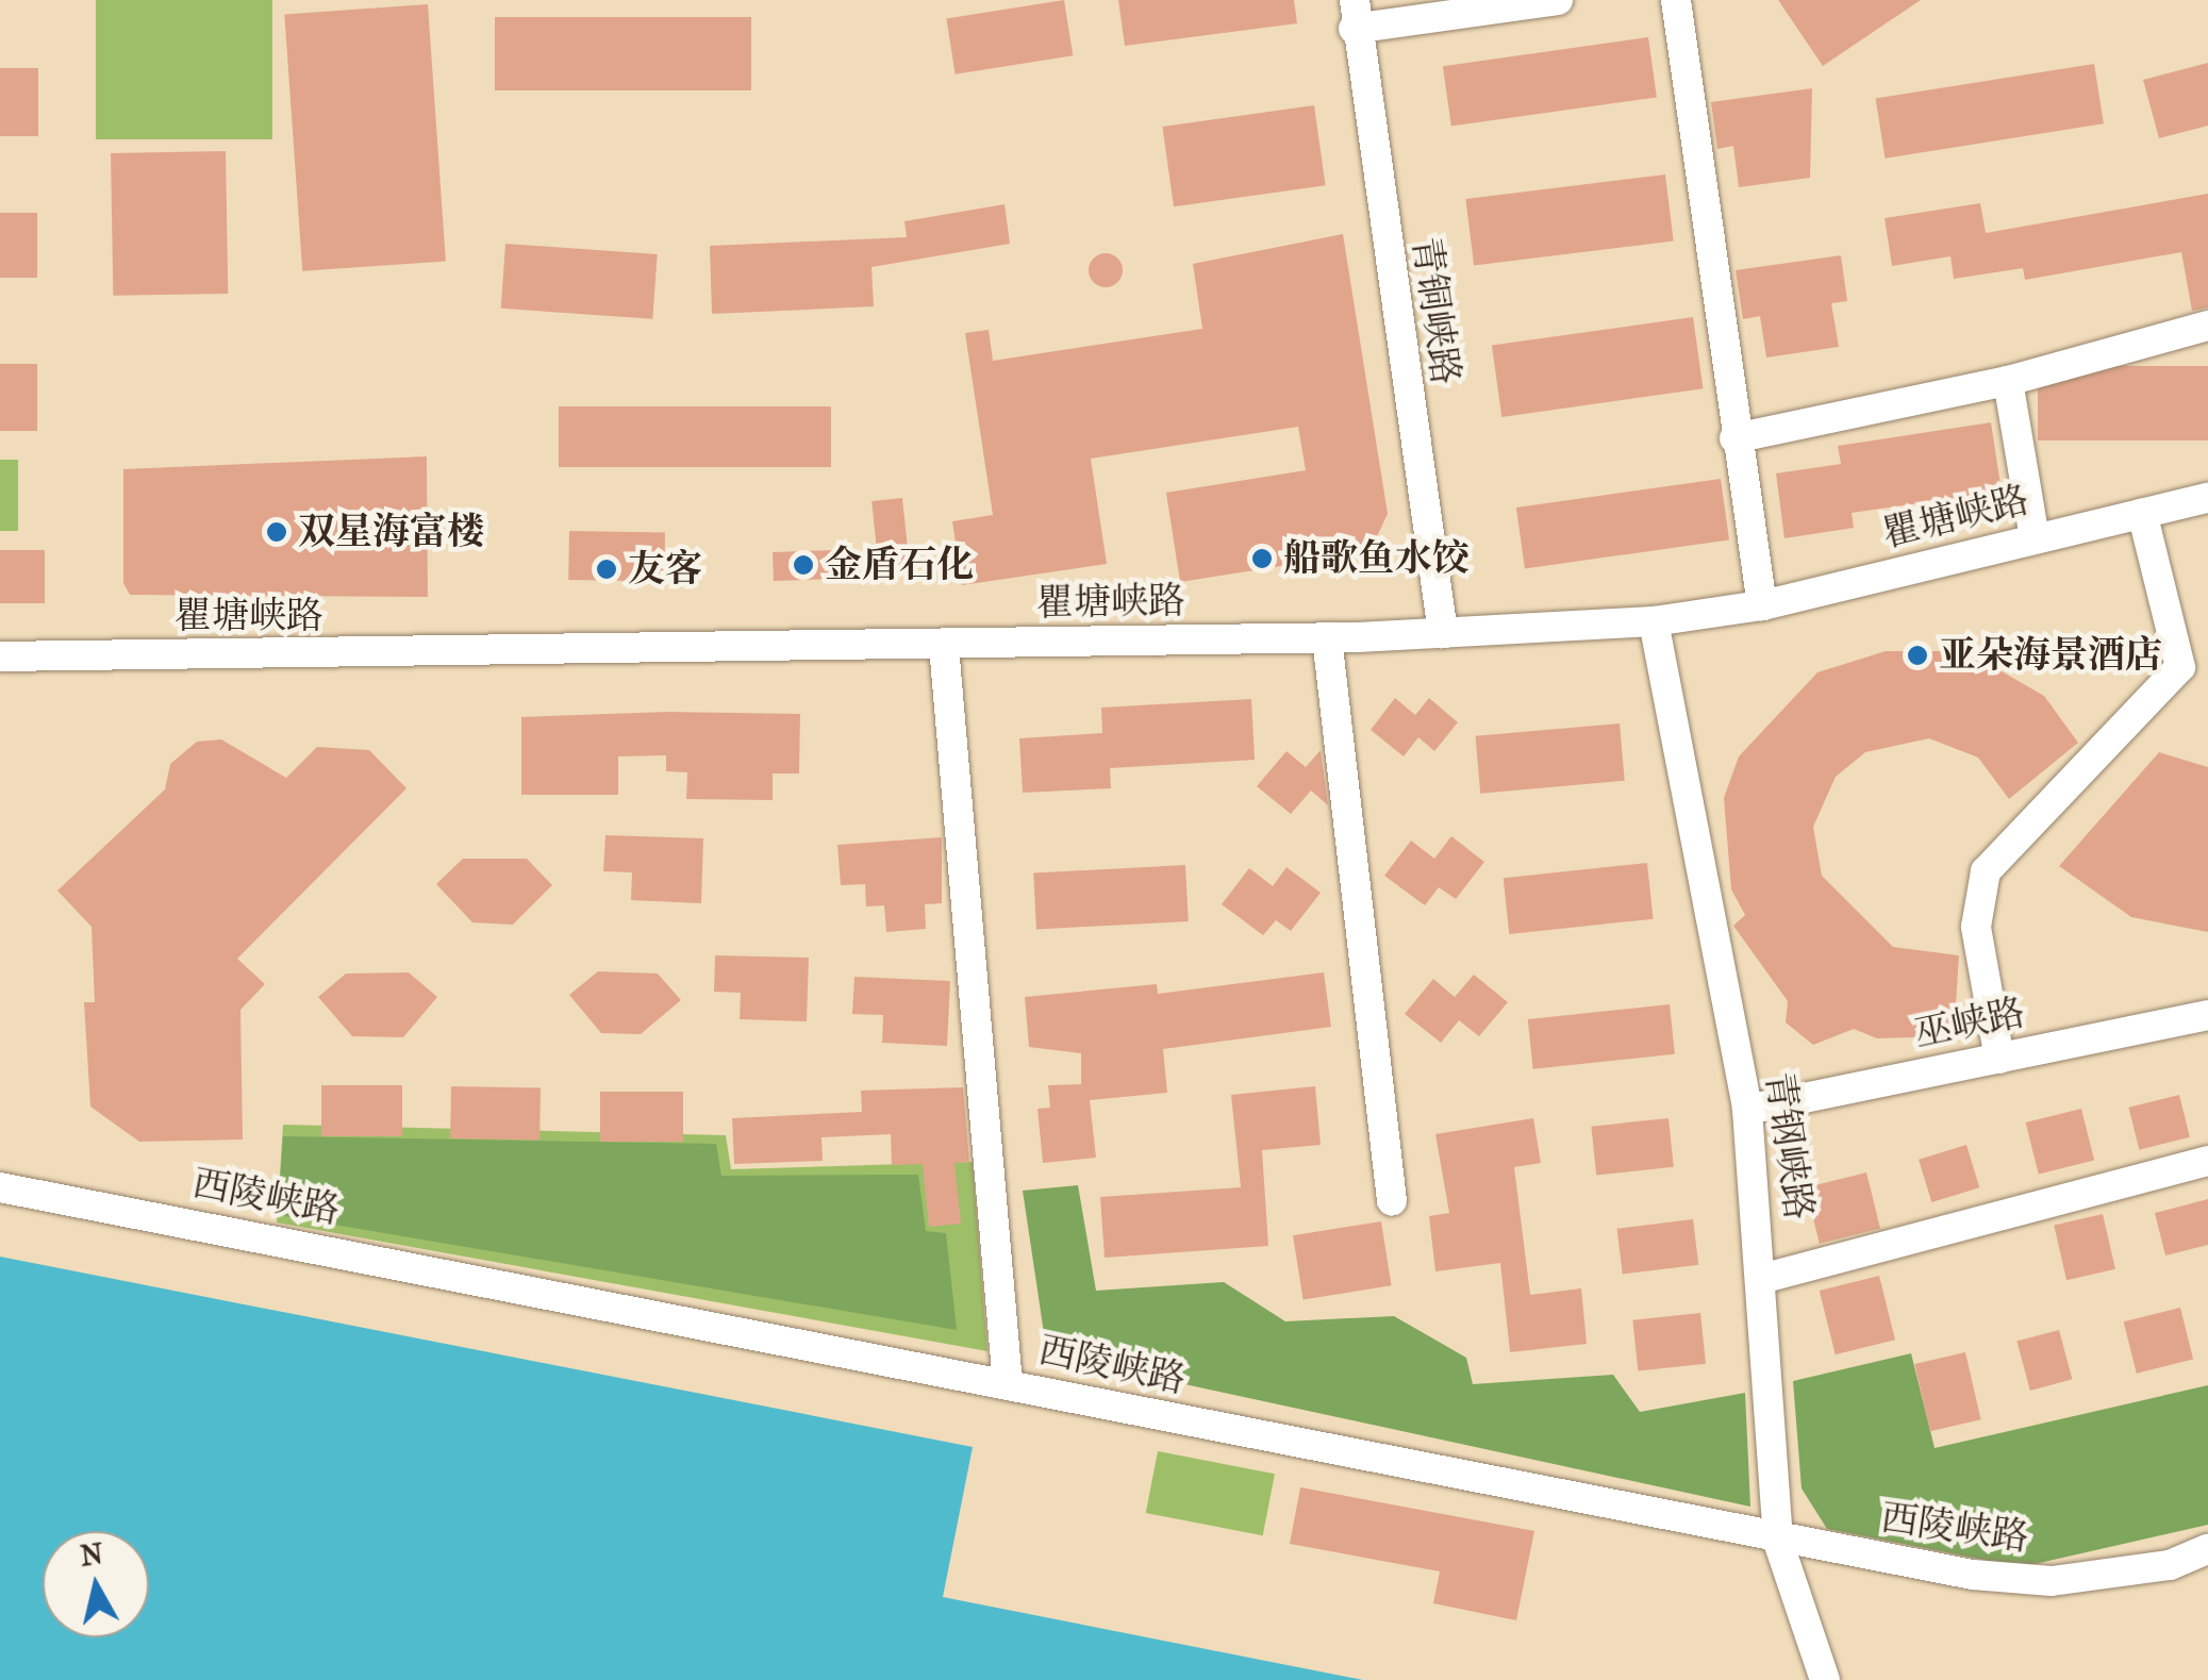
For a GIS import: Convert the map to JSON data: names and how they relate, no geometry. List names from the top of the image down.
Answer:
{
  "streets": {
    "street": [
      "青铜峡路",
      "瞿塘峡路",
      "巫峡路",
      "青钢峡路",
      "西陵峡路"
    ]
  },
  "crossings": [
    ["青铜峡路", "瞿塘峡路"],
    ["瞿塘峡路", "青钢峡路"],
    ["巫峡路", "青钢峡路"],
    ["青钢峡路", "西陵峡路"]
  ],
  "places": [
    "双星海富楼",
    "船歌鱼水饺",
    "金盾石化",
    "友客",
    "亚朵海景酒店"
  ],
  "north": "top"
}
